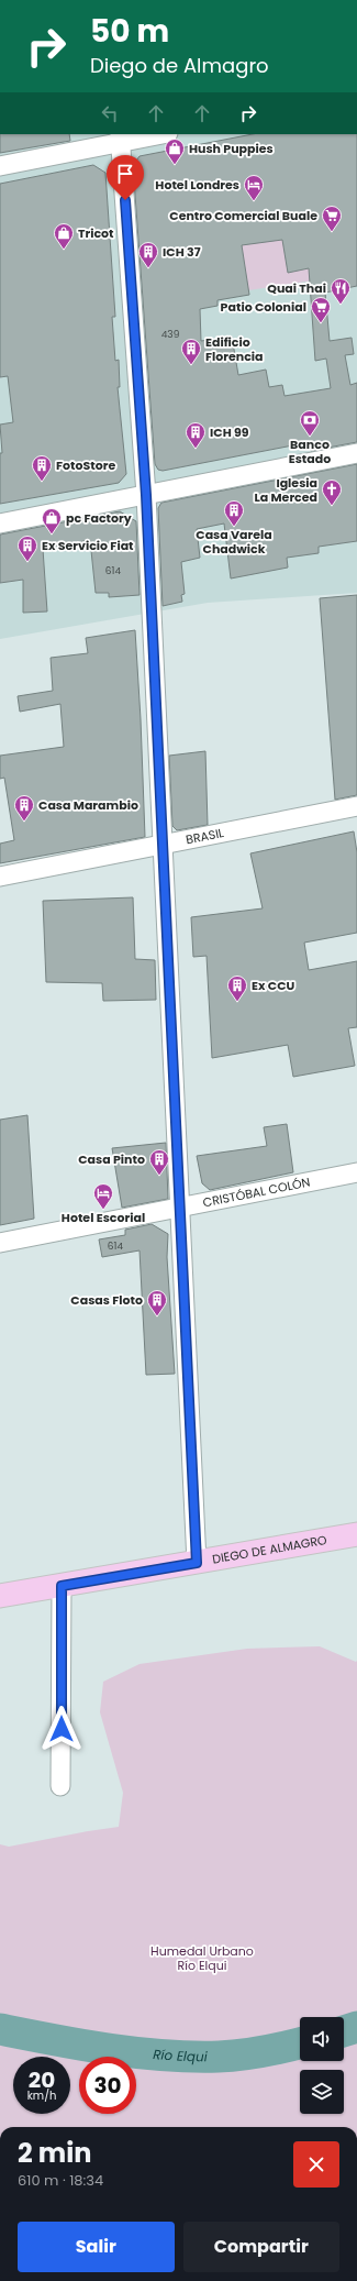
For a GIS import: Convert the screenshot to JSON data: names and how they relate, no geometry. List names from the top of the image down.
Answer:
{
  "streets": {
    "main road": ["DIEGO DE ALMAGRO"],
    "street": ["BRASIL", "CRISTÓBAL COLÓN"]
  },
  "water": ["Río Elqui"],
  "parks": ["Humedal Urbano Río Elqui"],
  "places": {
    "shop": ["Hush Puppies", "Tricot", "pc Factory"],
    "hotel": ["Hotel Londres", "Hotel Escorial"],
    "supermarket": ["Centro Comercial Buale", "Patio Colonial"],
    "building": [
      "ICH 37",
      "Edificio Florencia",
      "ICH 99",
      "FotoStore",
      "Casa Varela Chadwick",
      "Ex Servicio Fiat",
      "Casa Marambio",
      "Ex CCU",
      "Casa Pinto",
      "Casas Floto"
    ],
    "restaurant": ["Quai Thai"],
    "bank": ["Banco Estado"],
    "church": ["Iglesia La Merced"]
  },
  "house_numbers": ["439", "614", "614"],
  "page": {
    "turn": ["50 m", "Diego de Almagro"],
    "speed": "20 km/h",
    "limit": "30",
    "heading": ["2 min", "610 m · 18:34"],
    "buttons": ["Salir", "Compartir"]
  }
}
